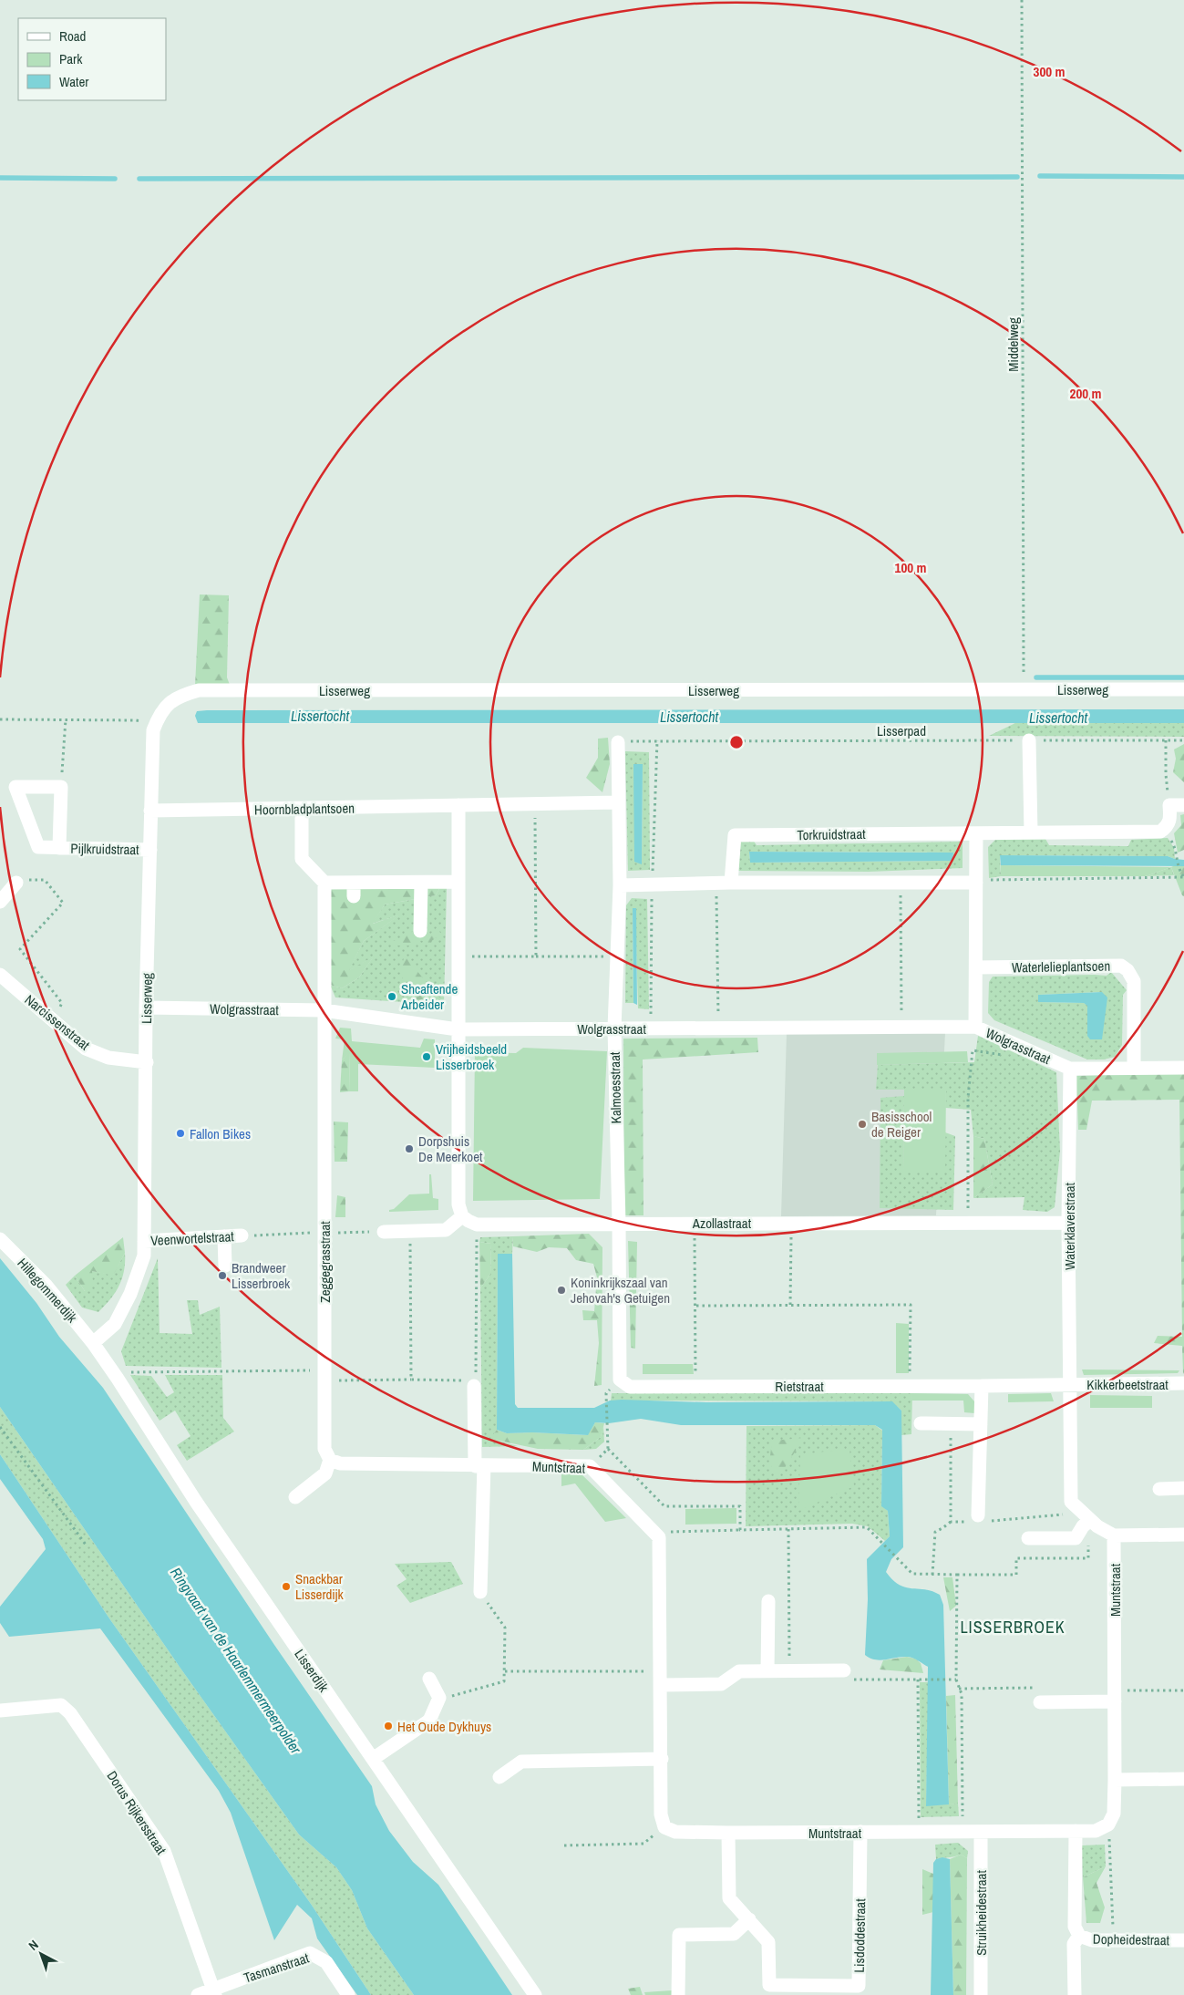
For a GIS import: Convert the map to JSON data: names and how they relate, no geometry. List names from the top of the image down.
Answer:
{
  "streets": {
    "street": [
      "Lisserweg",
      "Hoornbladplantsoen",
      "Torkruidstraat",
      "Pijlkruidstraat",
      "Waterlelieplantsoen",
      "Wolgrasstraat",
      "Narcissenstraat",
      "Kalmoesstraat",
      "Azollastraat",
      "Waterklaverstraat",
      "Veenwortelstraat",
      "Zeggegrasstraat",
      "Hillegommerdijk",
      "Kikkerbeetstraat",
      "Rietstraat",
      "Muntstraat",
      "Lisserdijk",
      "Dorus Rijkersstraat",
      "Struikheidestraat",
      "Lisdoddestraat",
      "Dopheidestraat",
      "Tasmanstraat"
    ],
    "path": ["Middelweg", "Lisserpad"]
  },
  "crossings": [
    ["Middelweg", "Lisserweg"],
    ["Lisserweg", "Hoornbladplantsoen"],
    ["Lisserweg", "Pijlkruidstraat"],
    ["Lisserweg", "Wolgrasstraat"],
    ["Lisserweg", "Narcissenstraat"],
    ["Lisserweg", "Veenwortelstraat"],
    ["Lisserweg", "Hillegommerdijk"],
    ["Lisserweg", "Lisserdijk"],
    ["Lisserpad", "Kalmoesstraat"],
    ["Hoornbladplantsoen", "Kalmoesstraat"],
    ["Wolgrasstraat", "Kalmoesstraat"],
    ["Wolgrasstraat", "Waterklaverstraat"],
    ["Wolgrasstraat", "Zeggegrasstraat"],
    ["Kalmoesstraat", "Azollastraat"],
    ["Kalmoesstraat", "Rietstraat"],
    ["Azollastraat", "Waterklaverstraat"],
    ["Waterklaverstraat", "Kikkerbeetstraat"],
    ["Waterklaverstraat", "Rietstraat"],
    ["Zeggegrasstraat", "Muntstraat"],
    ["Hillegommerdijk", "Lisserdijk"],
    ["Kikkerbeetstraat", "Rietstraat"],
    ["Muntstraat", "Struikheidestraat"],
    ["Muntstraat", "Lisdoddestraat"],
    ["Dorus Rijkersstraat", "Tasmanstraat"]
  ],
  "districts": ["LISSERBROEK"],
  "water": ["Lissertocht", "Ringvaart van de Haarlemmermeerpolder"],
  "places": [
    "Shcaftende Arbeider",
    "Vrijheidsbeeld Lisserbroek",
    "Basisschool de Reiger",
    "Fallon Bikes",
    "Dorpshuis De Meerkoet",
    "Brandweer Lisserbroek",
    "Koninkrijkszaal van Jehovah's Getuigen",
    "Snackbar Lisserdijk",
    "Het Oude Dykhuys"
  ],
  "legend": ["Road", "Park", "Water"],
  "north": "top left",
  "rings": ["300 m", "200 m", "100 m"]
}
